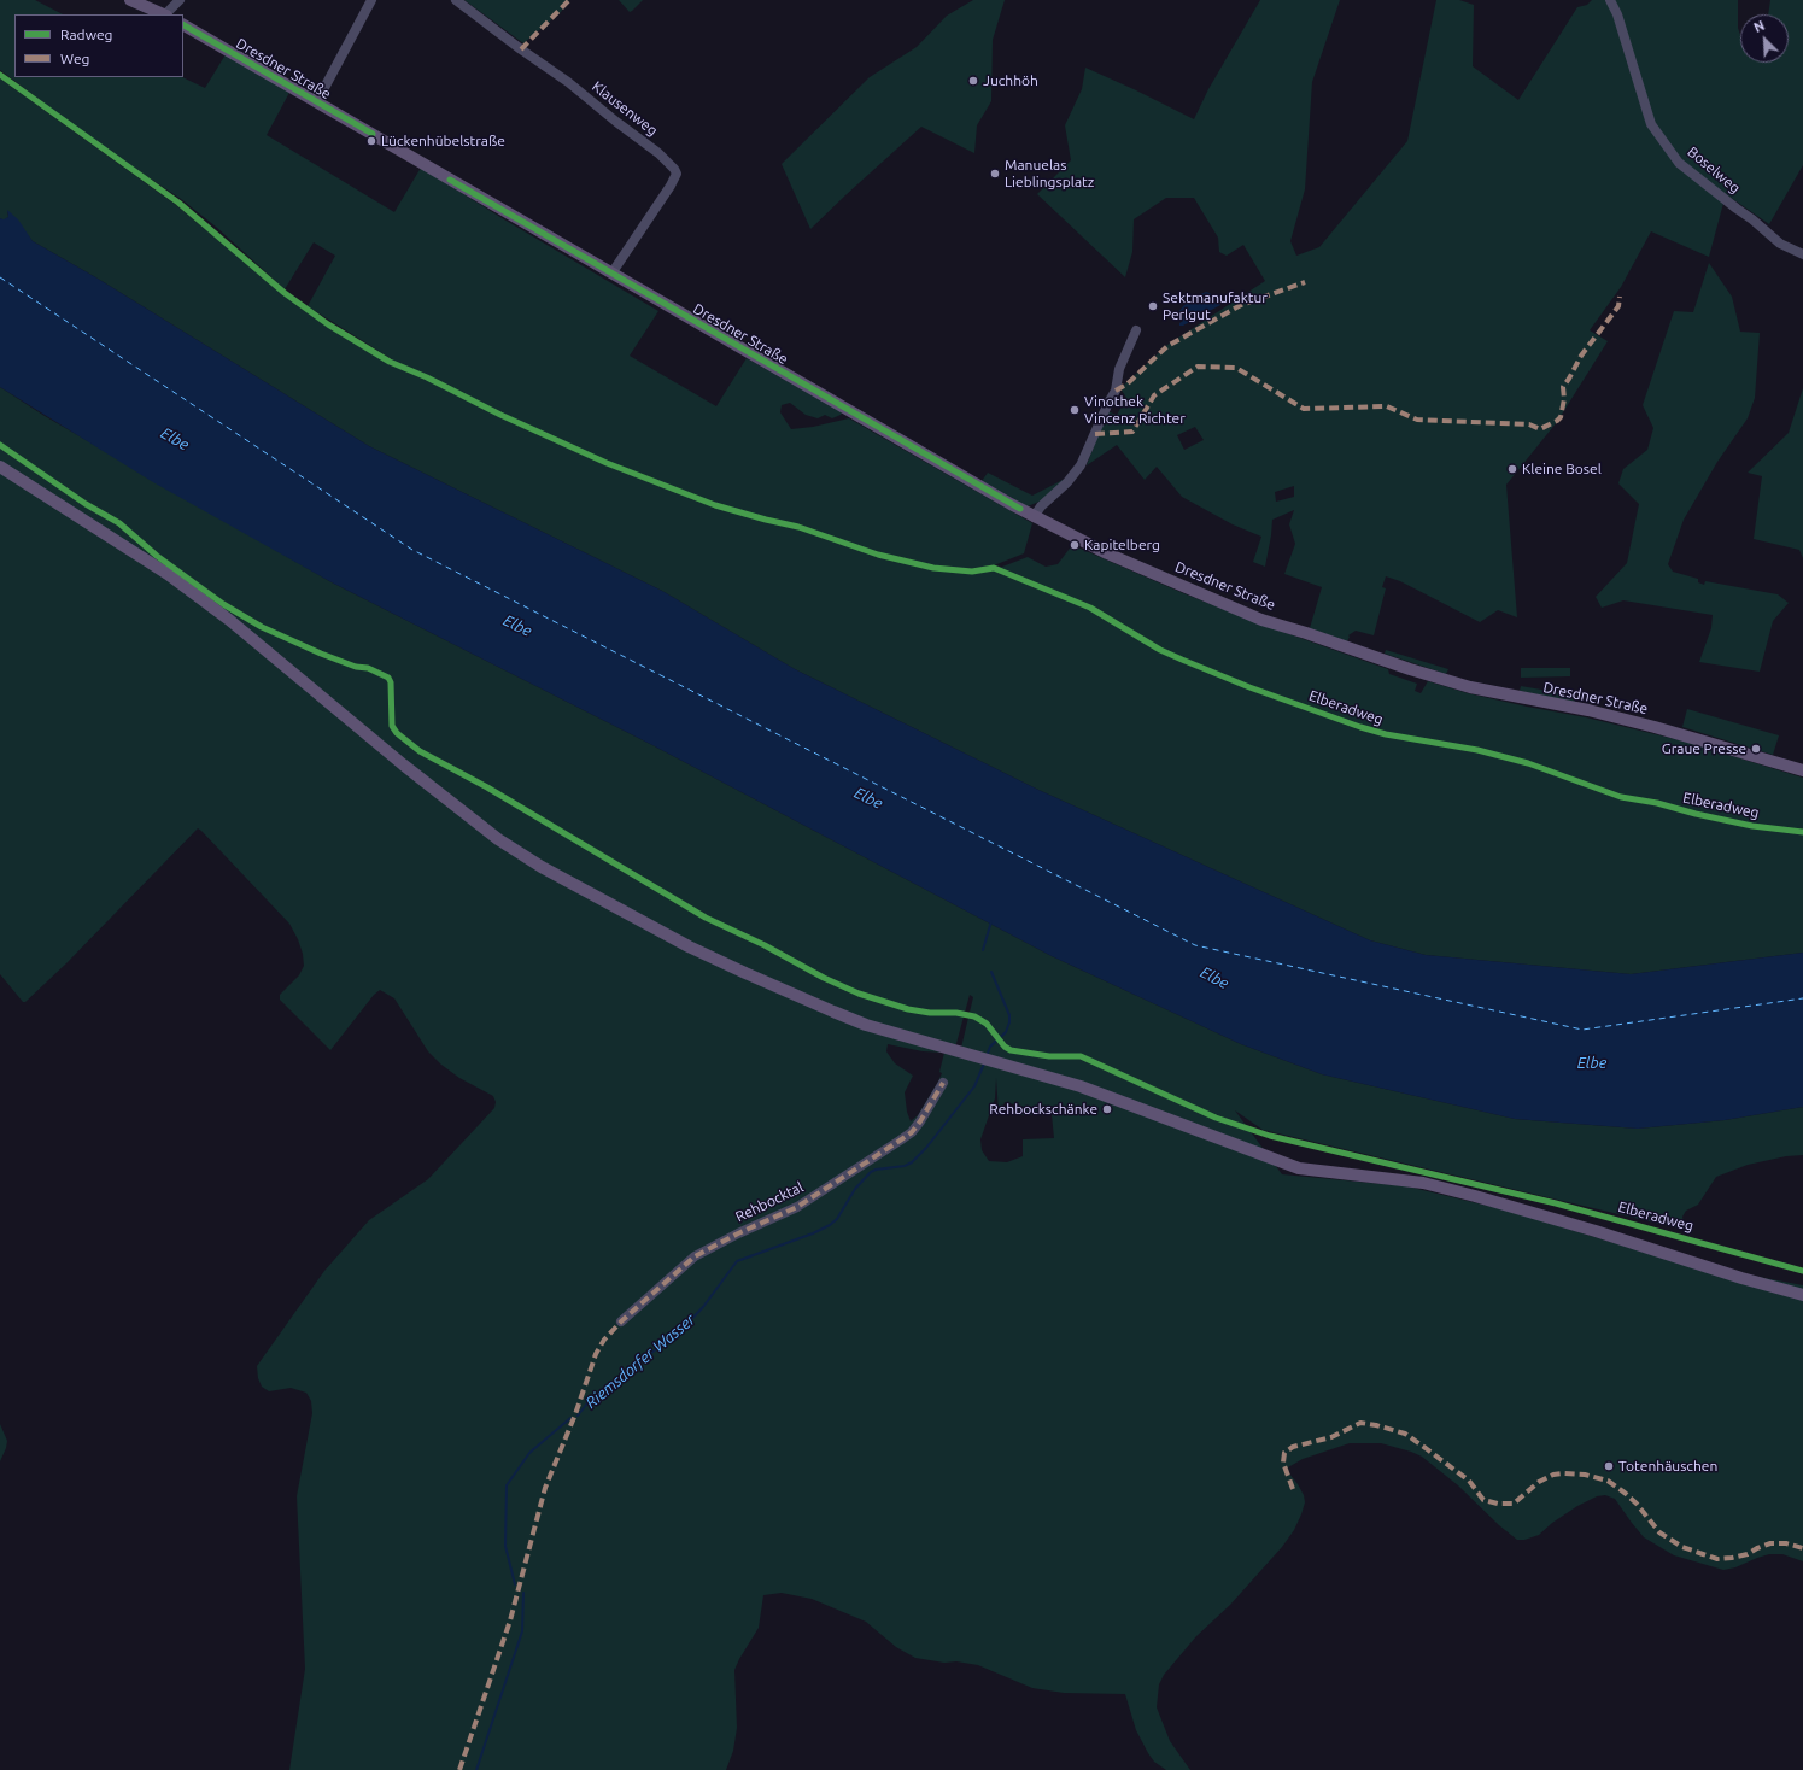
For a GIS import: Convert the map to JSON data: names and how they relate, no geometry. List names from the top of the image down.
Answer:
{
  "streets": {
    "main road": ["Dresdner Straße"],
    "street": ["Klausenweg", "Boselweg", "Rehbocktal"],
    "cycle path": ["Elberadweg"]
  },
  "crossings": [
    ["Dresdner Straße", "Klausenweg"]
  ],
  "water": ["Elbe", "Riemsdorfer Wasser"],
  "places": [
    "Juchhöh",
    "Lückenhübelstraße",
    "Manuelas Lieblingsplatz",
    "Sektmanufaktur Perlgut",
    "Vinothek Vincenz Richter",
    "Kleine Bosel",
    "Kapitelberg",
    "Graue Presse",
    "Rehbockschänke",
    "Totenhäuschen"
  ],
  "legend": ["Radweg", "Weg"],
  "north": "top left"
}
